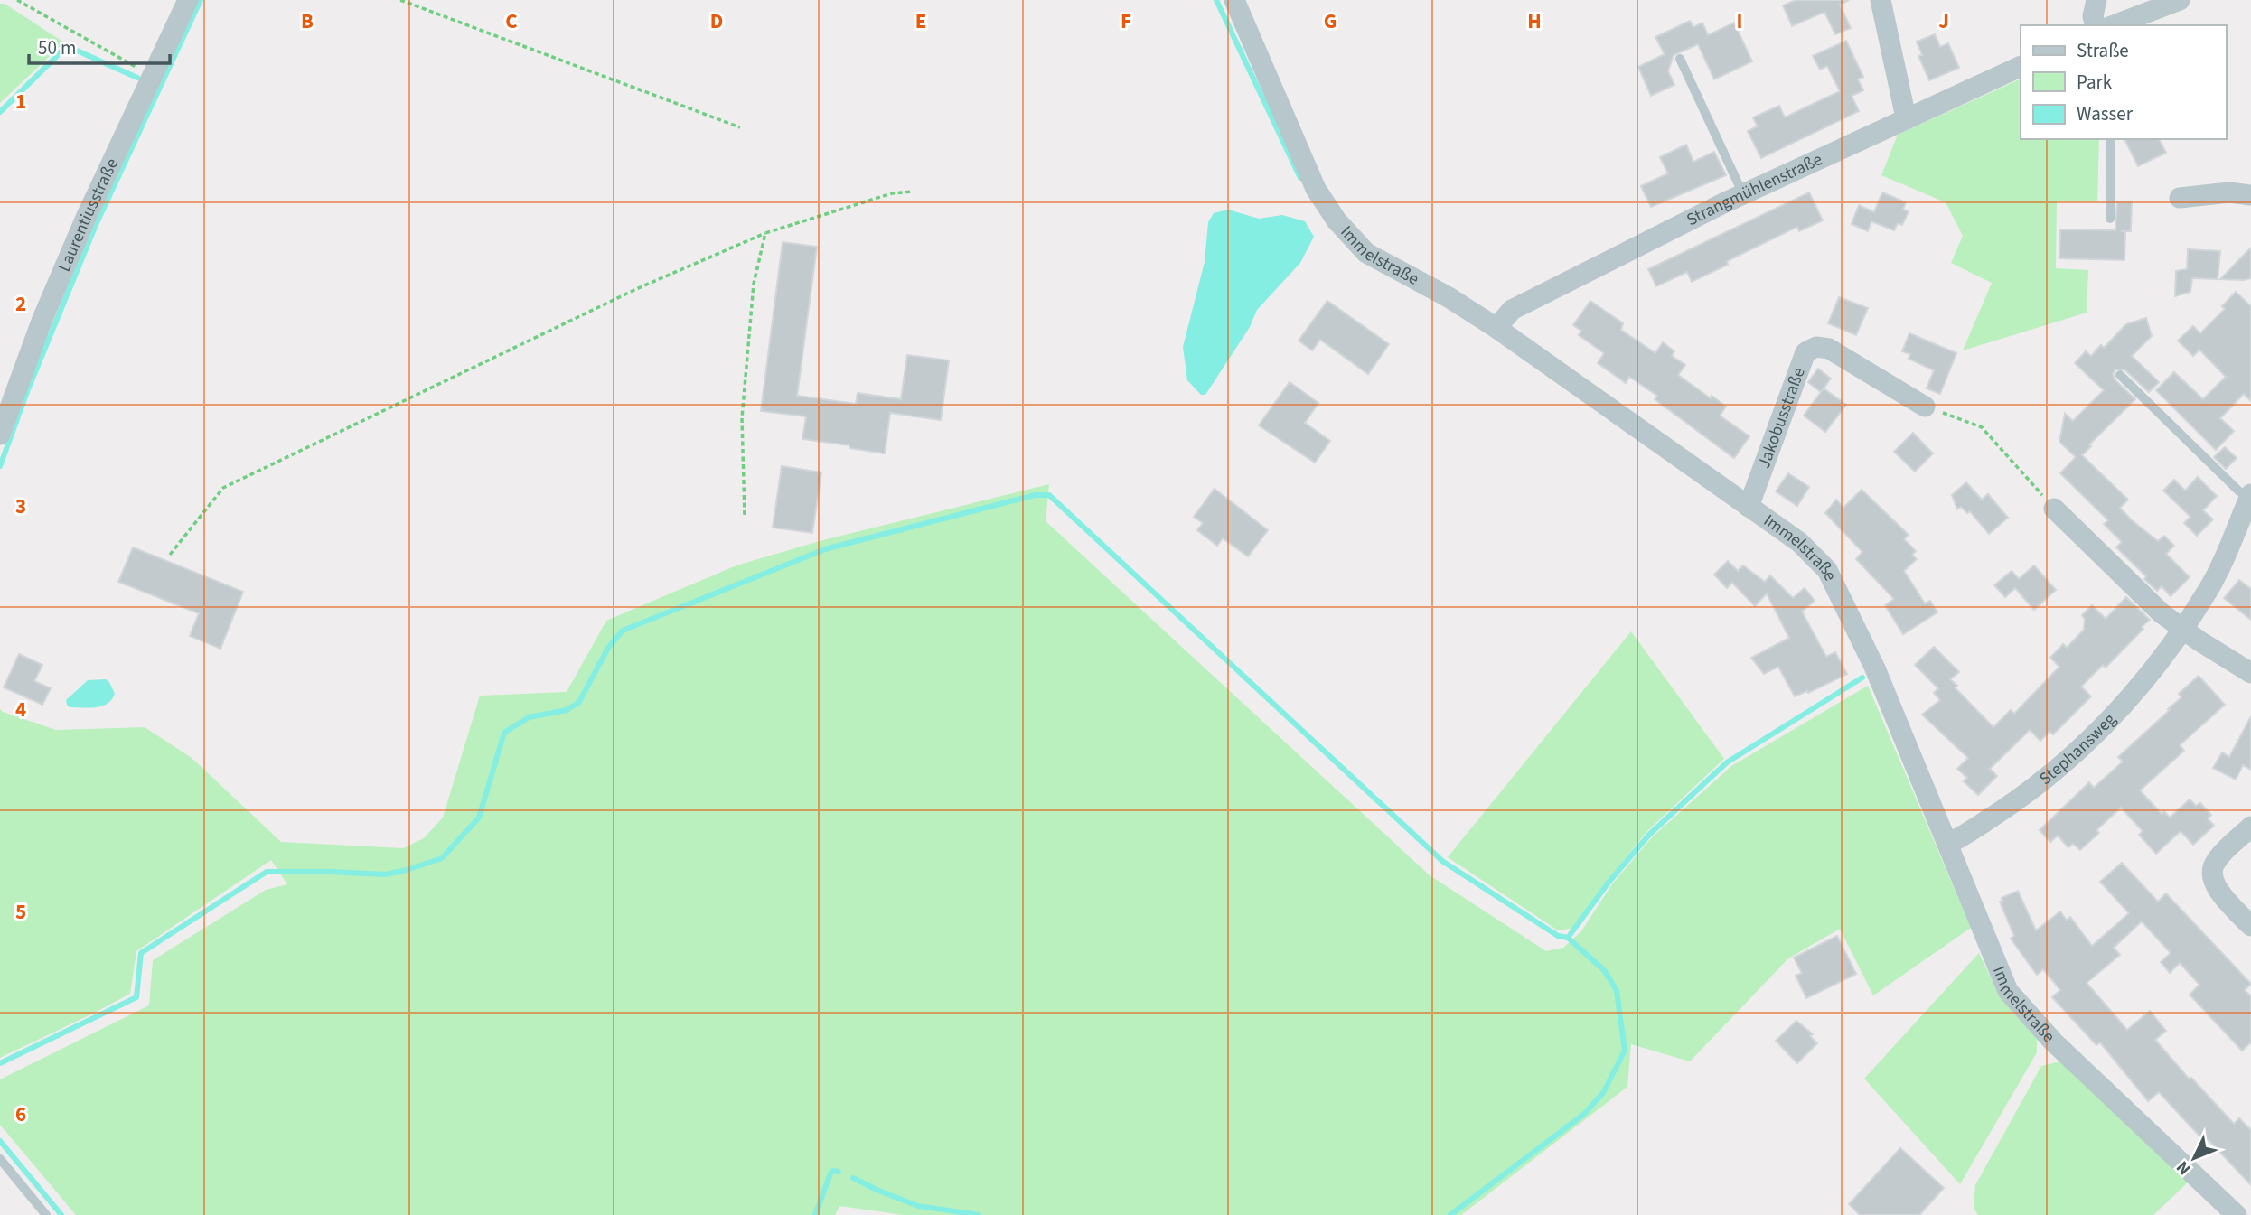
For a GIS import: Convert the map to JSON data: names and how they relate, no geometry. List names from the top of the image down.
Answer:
{
  "streets": {
    "street": [
      "Strangmühlenstraße",
      "Laurentiusstraße",
      "Immelstraße",
      "Jakobusstraße",
      "Stephansweg"
    ]
  },
  "crossings": [
    ["Strangmühlenstraße", "Immelstraße"],
    ["Immelstraße", "Jakobusstraße"],
    ["Immelstraße", "Stephansweg"]
  ],
  "legend": ["Straße", "Park", "Wasser"],
  "scale_bar": "50 m",
  "north": "bottom left",
  "grid": {
    "columns": [
      "B",
      "C",
      "D",
      "E",
      "F",
      "G",
      "H",
      "I",
      "J"
    ],
    "rows": [
      "1",
      "2",
      "3",
      "4",
      "5",
      "6"
    ]
  }
}
